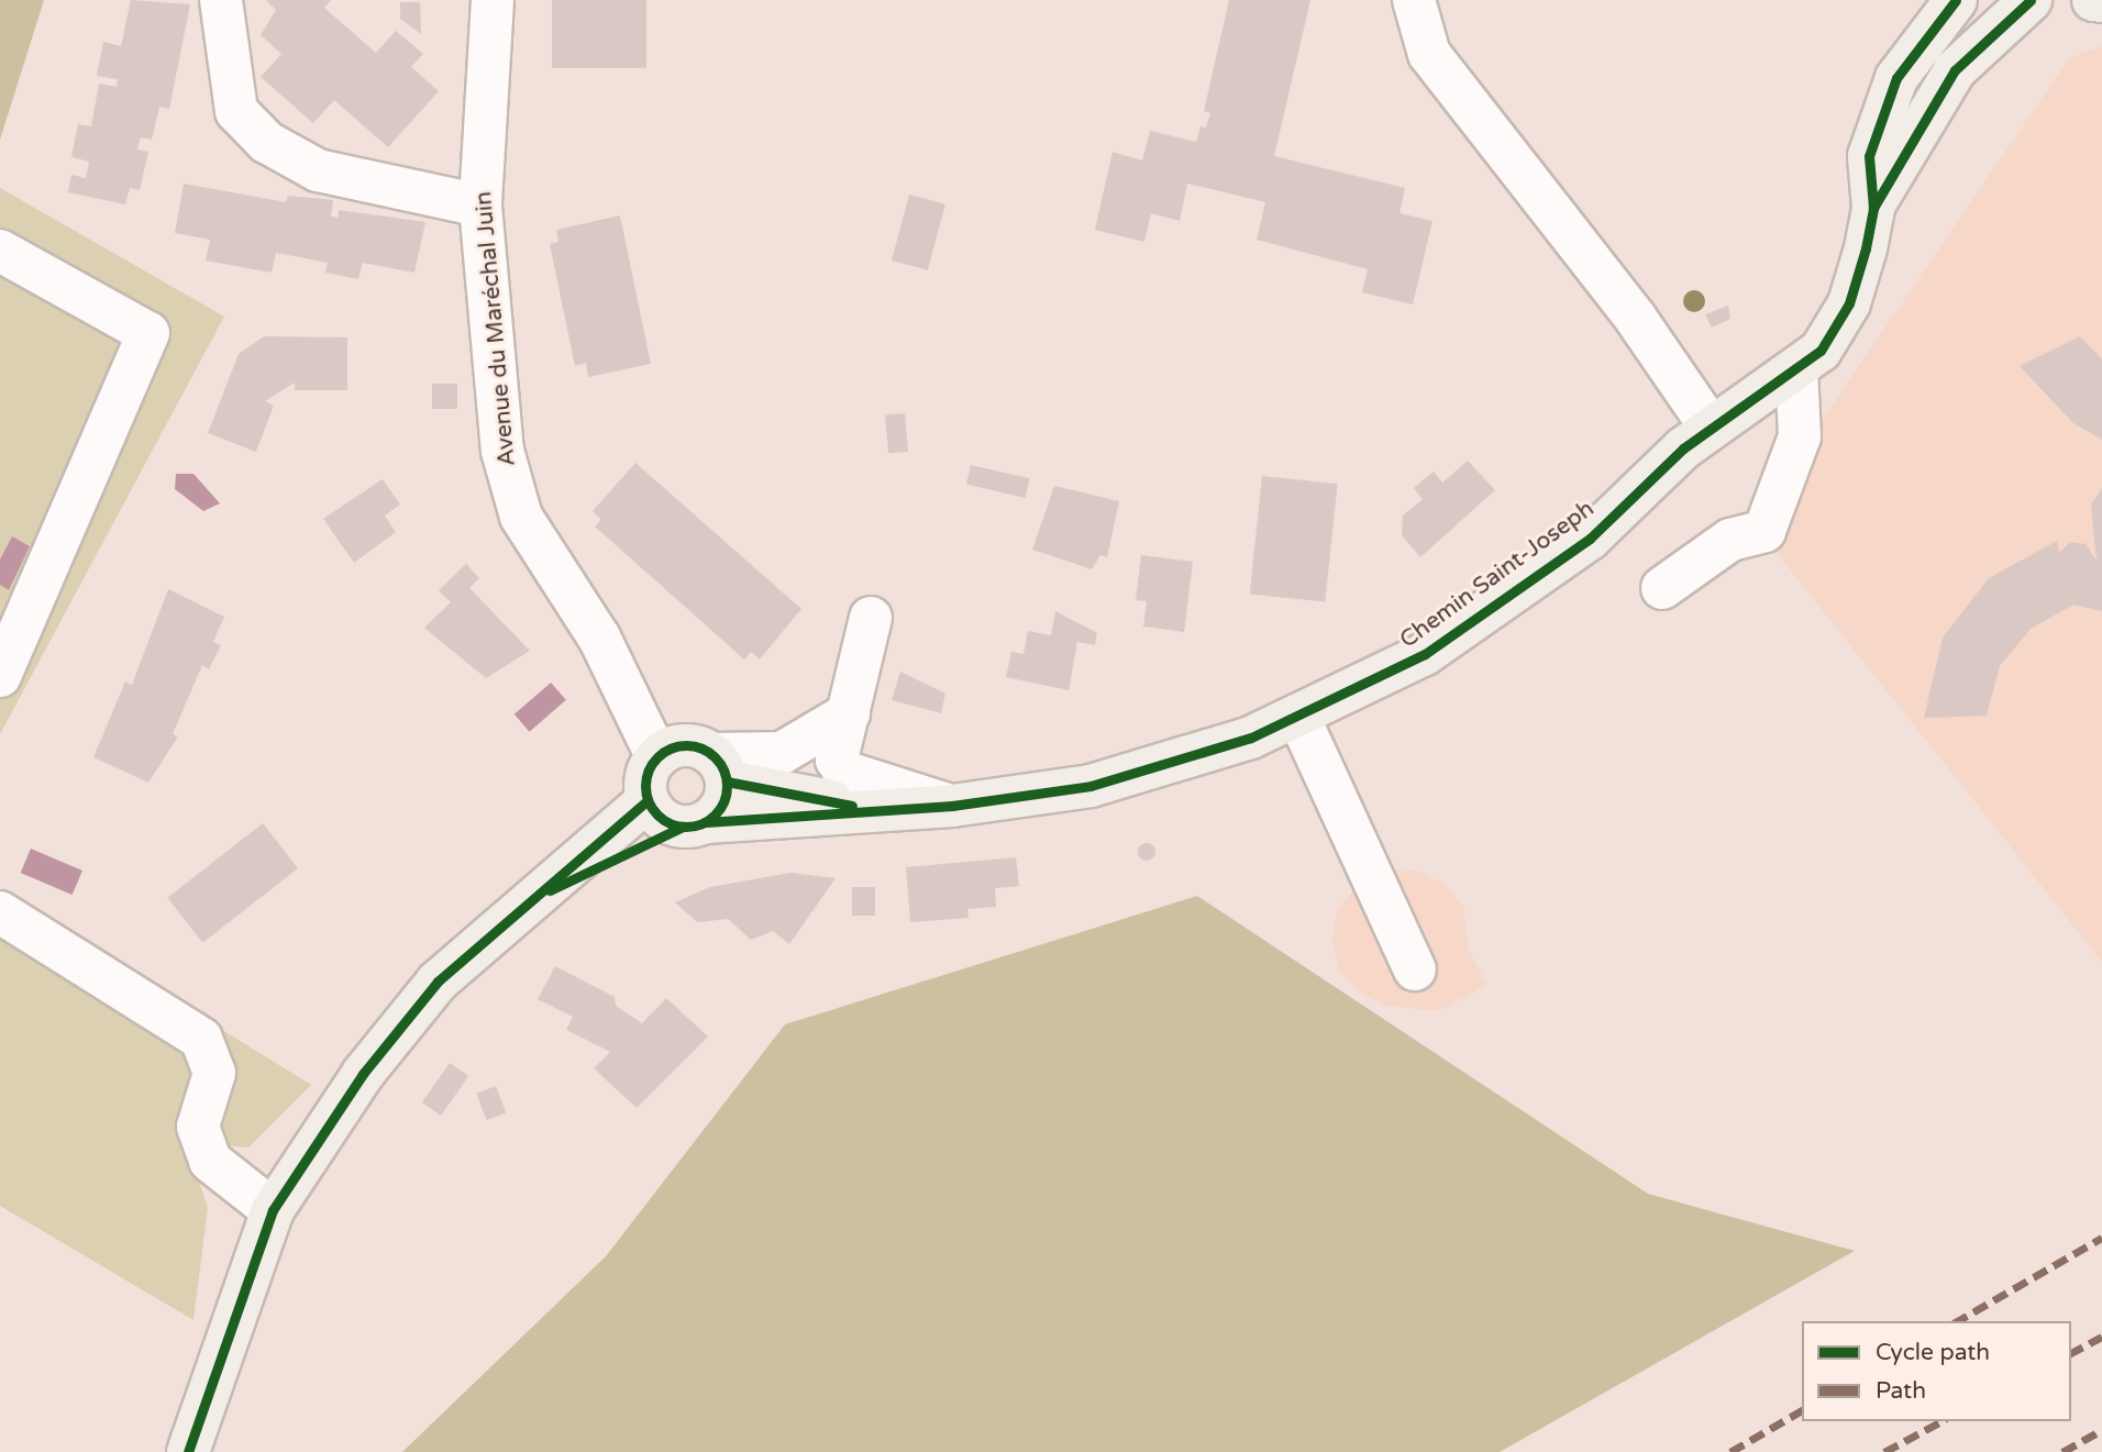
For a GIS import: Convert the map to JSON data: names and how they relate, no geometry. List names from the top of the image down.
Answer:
{
  "streets": {
    "main road": ["Chemin Saint-Joseph"],
    "street": ["Avenue du Maréchal Juin"]
  },
  "crossings": [
    ["Avenue du Maréchal Juin", "Chemin Saint-Joseph"]
  ],
  "legend": ["Cycle path", "Path"]
}
